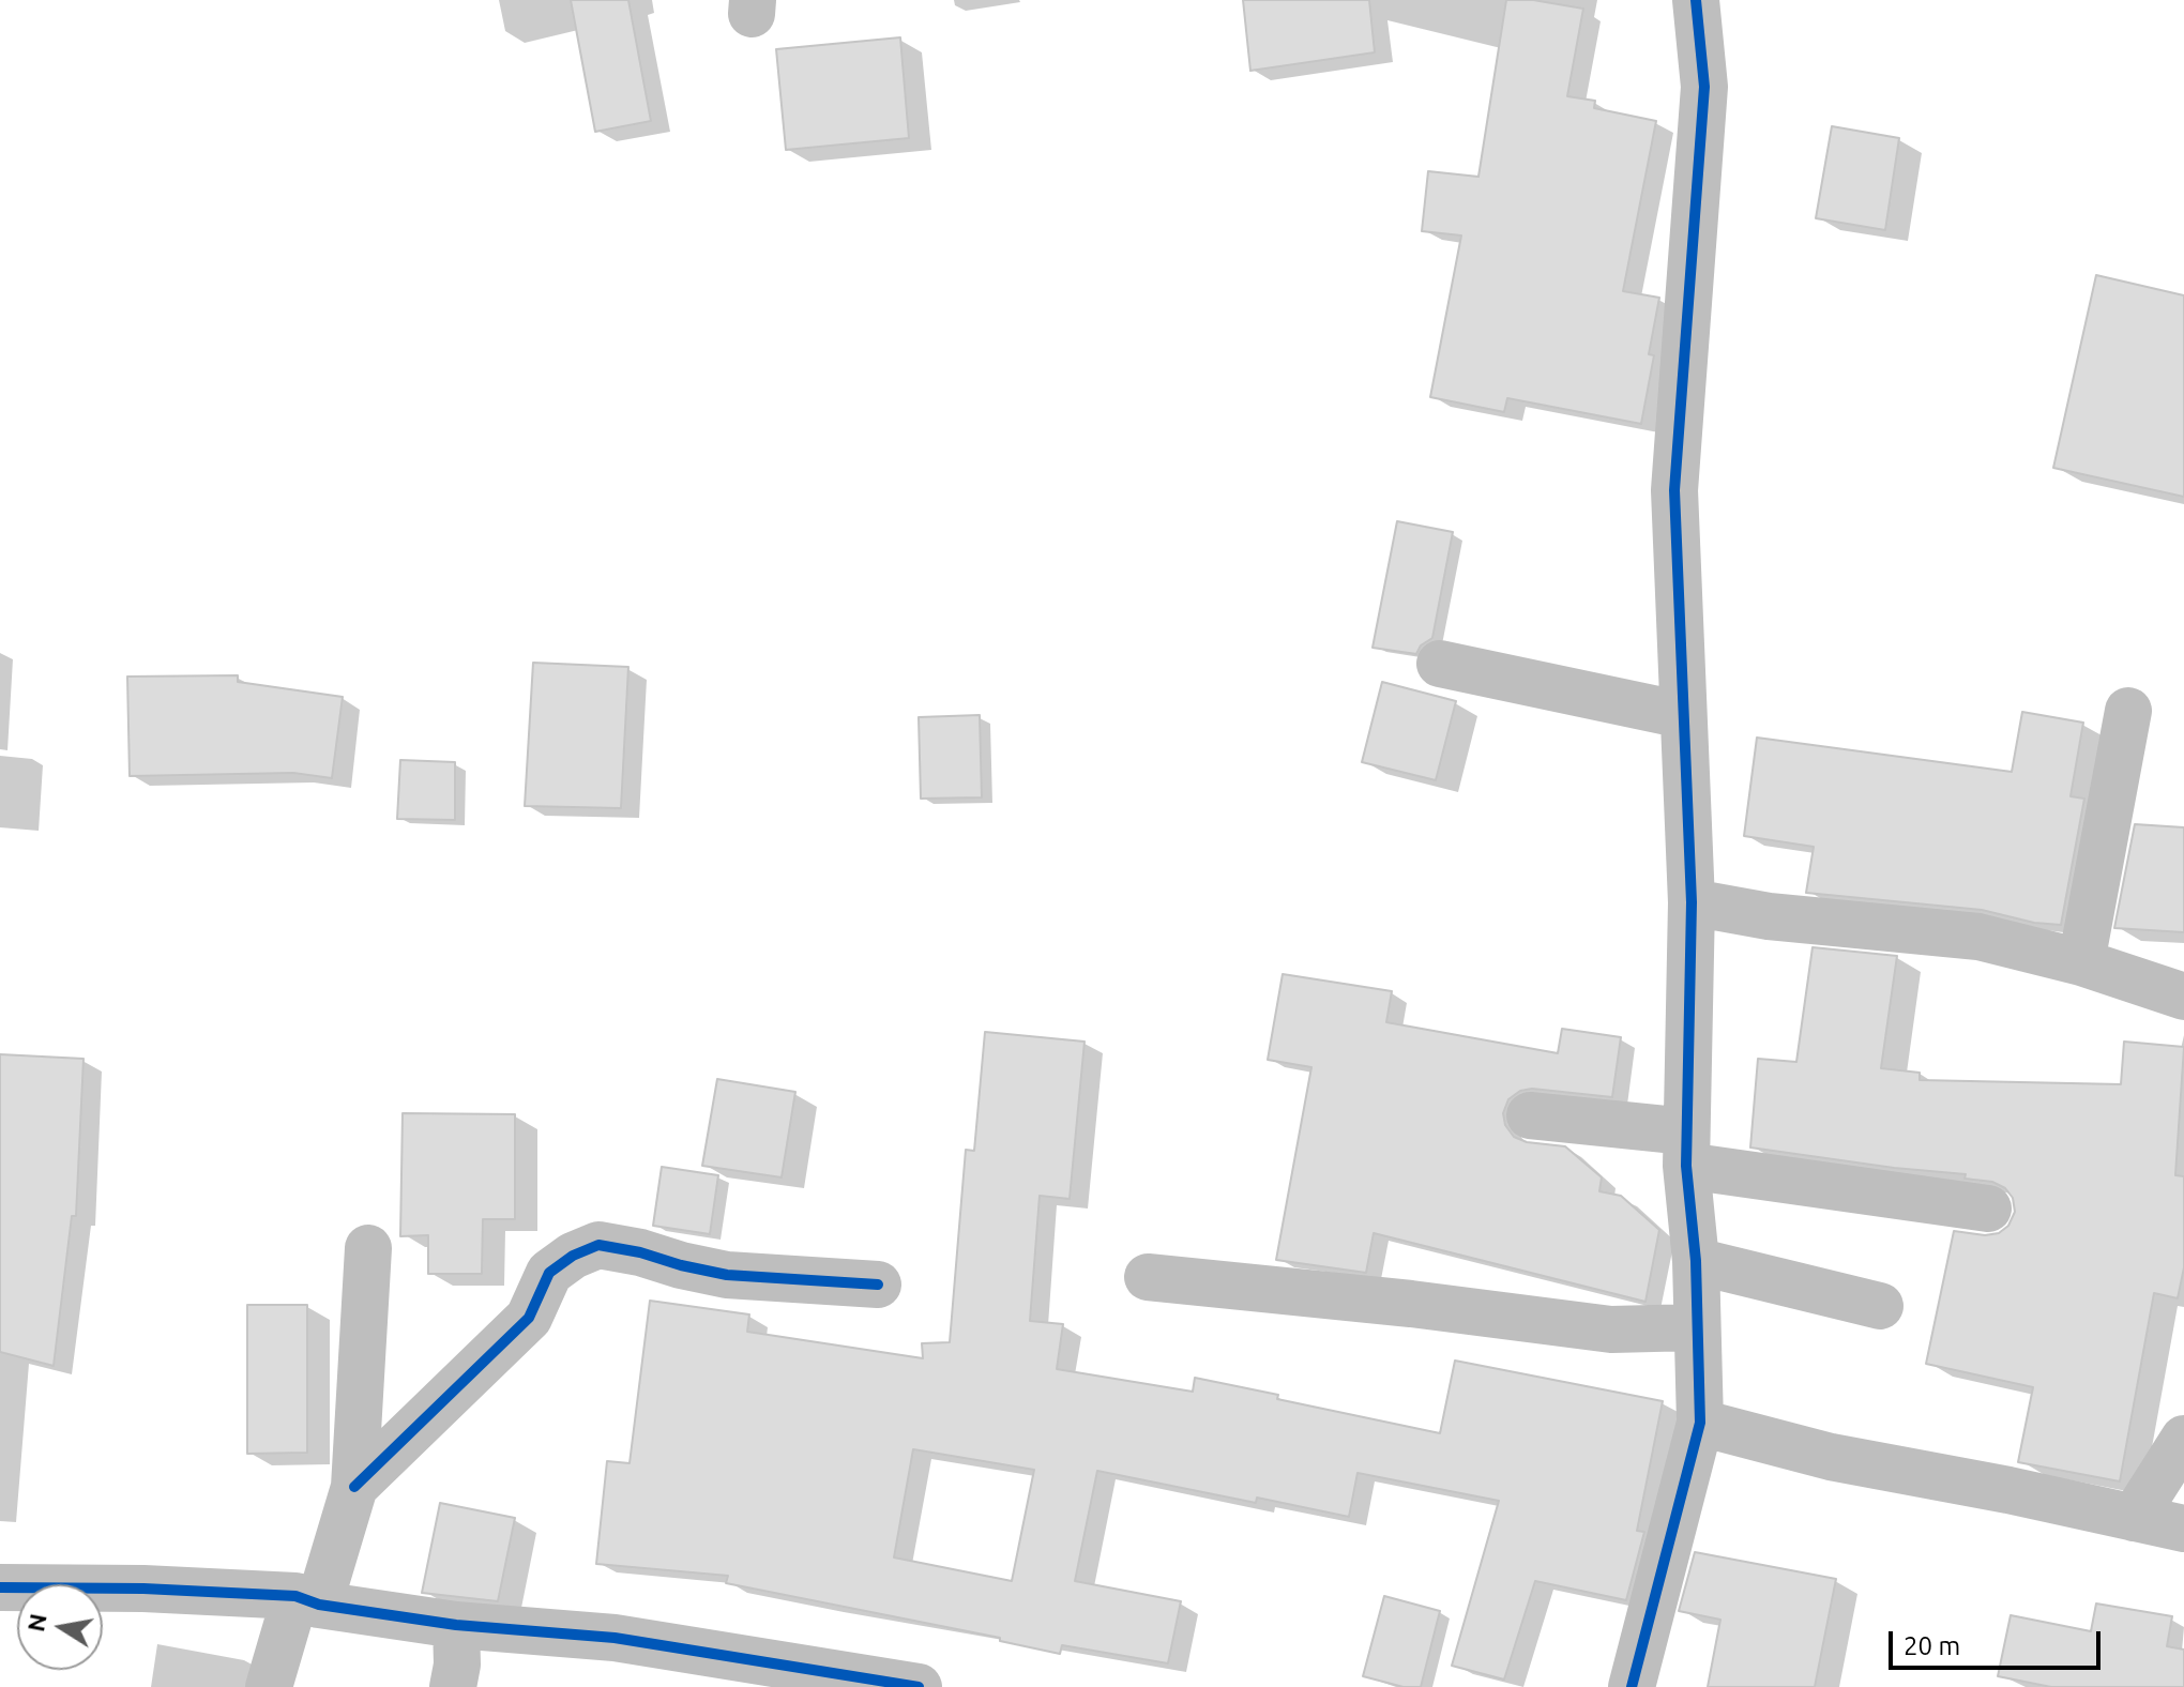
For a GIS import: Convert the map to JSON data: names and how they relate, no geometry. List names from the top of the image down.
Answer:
{
  "scale_bar": "20 m",
  "north": "left"
}
